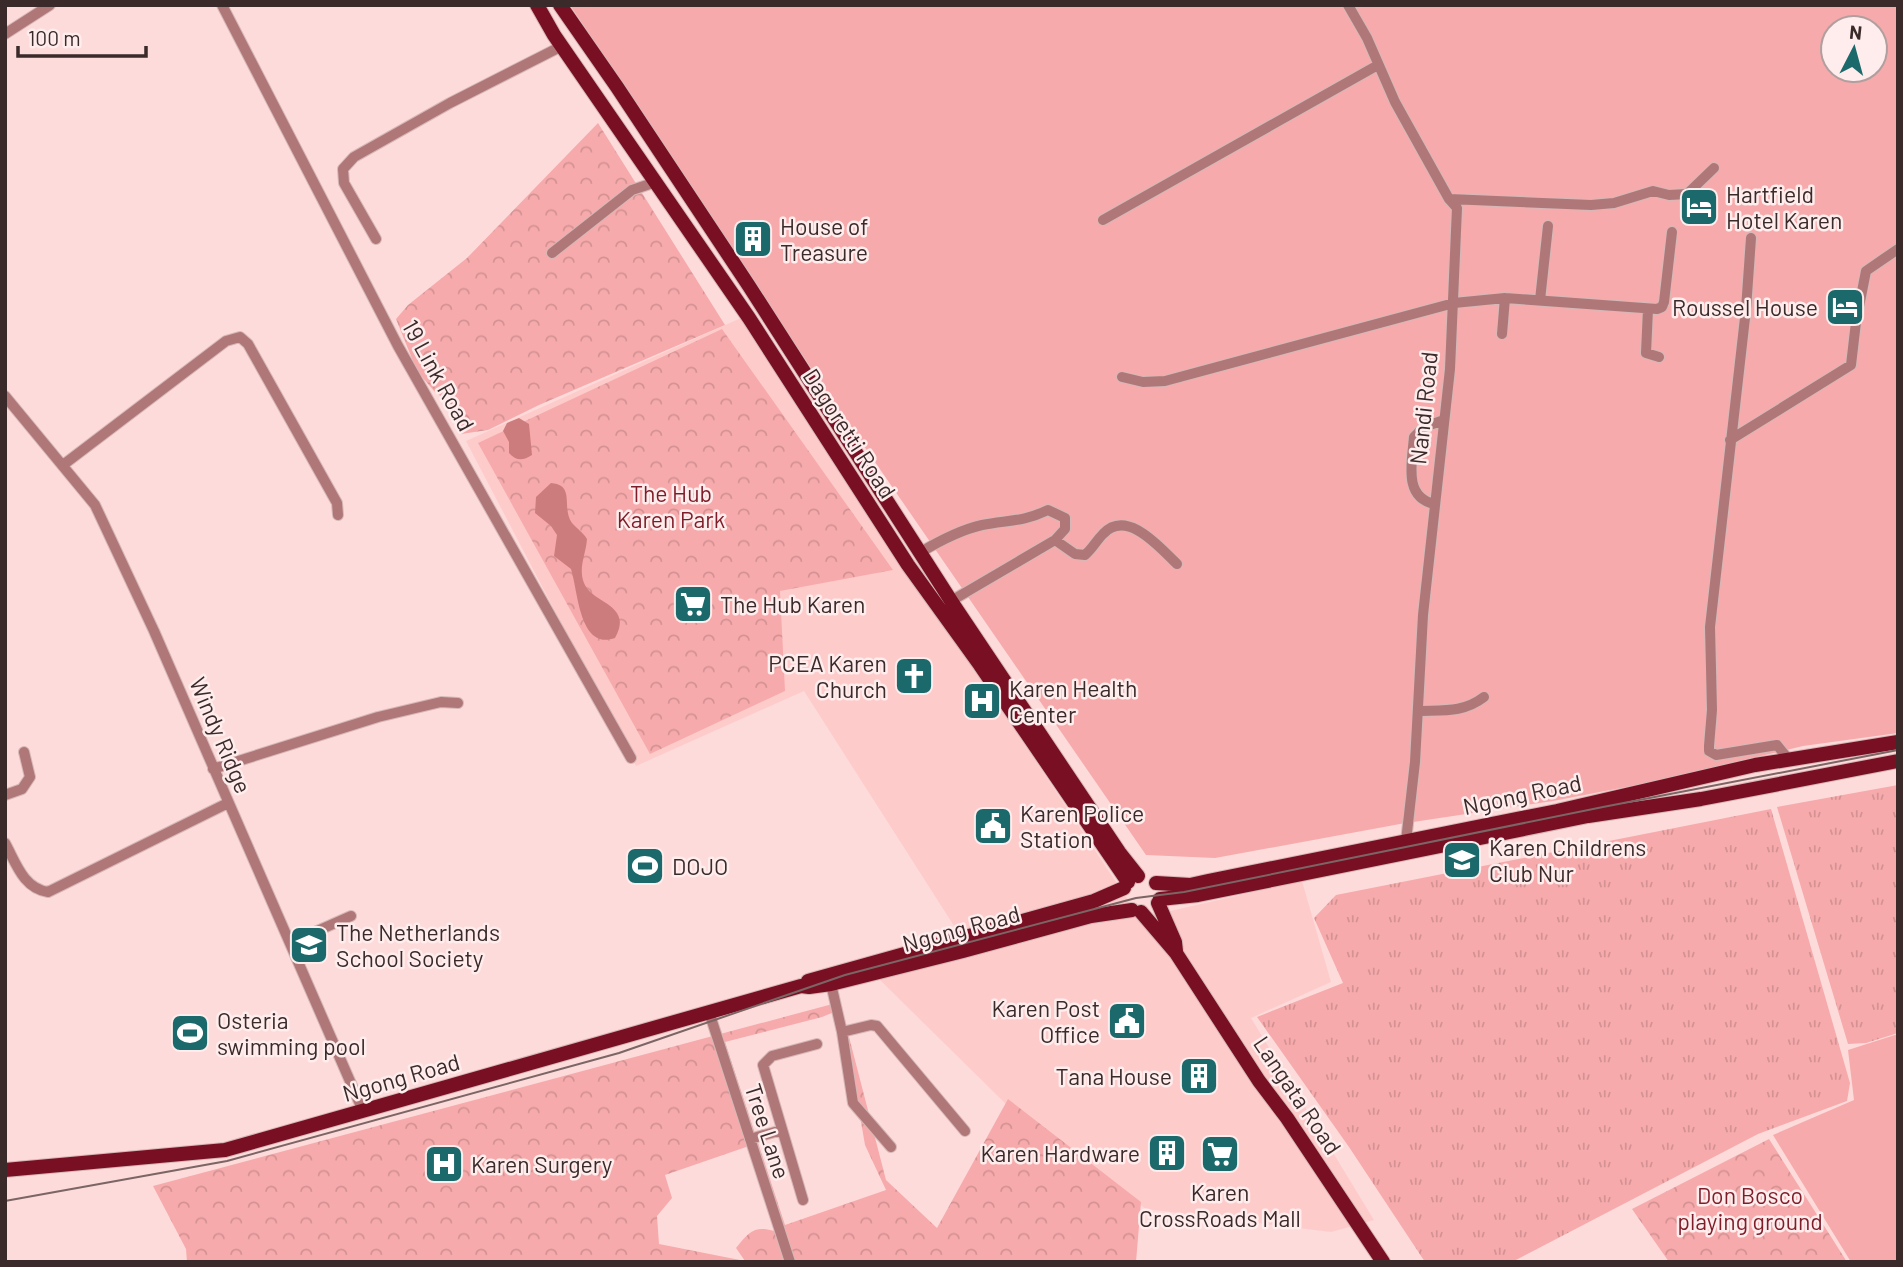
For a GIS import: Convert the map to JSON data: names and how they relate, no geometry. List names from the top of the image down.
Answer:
{
  "streets": {
    "main road": ["Dagoretti Road", "Ngong Road", "Langata Road"],
    "street": [
      "19 Link Road",
      "Nandi Road",
      "Windy Ridge",
      "Tree Lane"
    ]
  },
  "crossings": [
    ["Nandi Road", "Ngong Road"],
    ["Dagoretti Road", "Ngong Road"],
    ["Windy Ridge", "Ngong Road"],
    ["Ngong Road", "Tree Lane"]
  ],
  "parks": ["The Hub Karen Park", "Don Bosco playing ground"],
  "places": {
    "hotel": ["Hartfield Hotel Karen", "Roussel House"],
    "building": ["House of Treasure", "Tana House", "Karen Hardware"],
    "supermarket": ["The Hub Karen", "Karen CrossRoads Mall"],
    "church": ["PCEA Karen Church"],
    "hospital": ["Karen Health Center", "Karen Surgery"],
    "public building": ["Karen Police Station", "Karen Post Office"],
    "school or university": ["Karen Childrens Club Nur", "The Netherlands School Society"],
    "sports": ["DOJO", "Osteria swimming pool"]
  },
  "scale_bar": "100 m",
  "north": "top"
}
